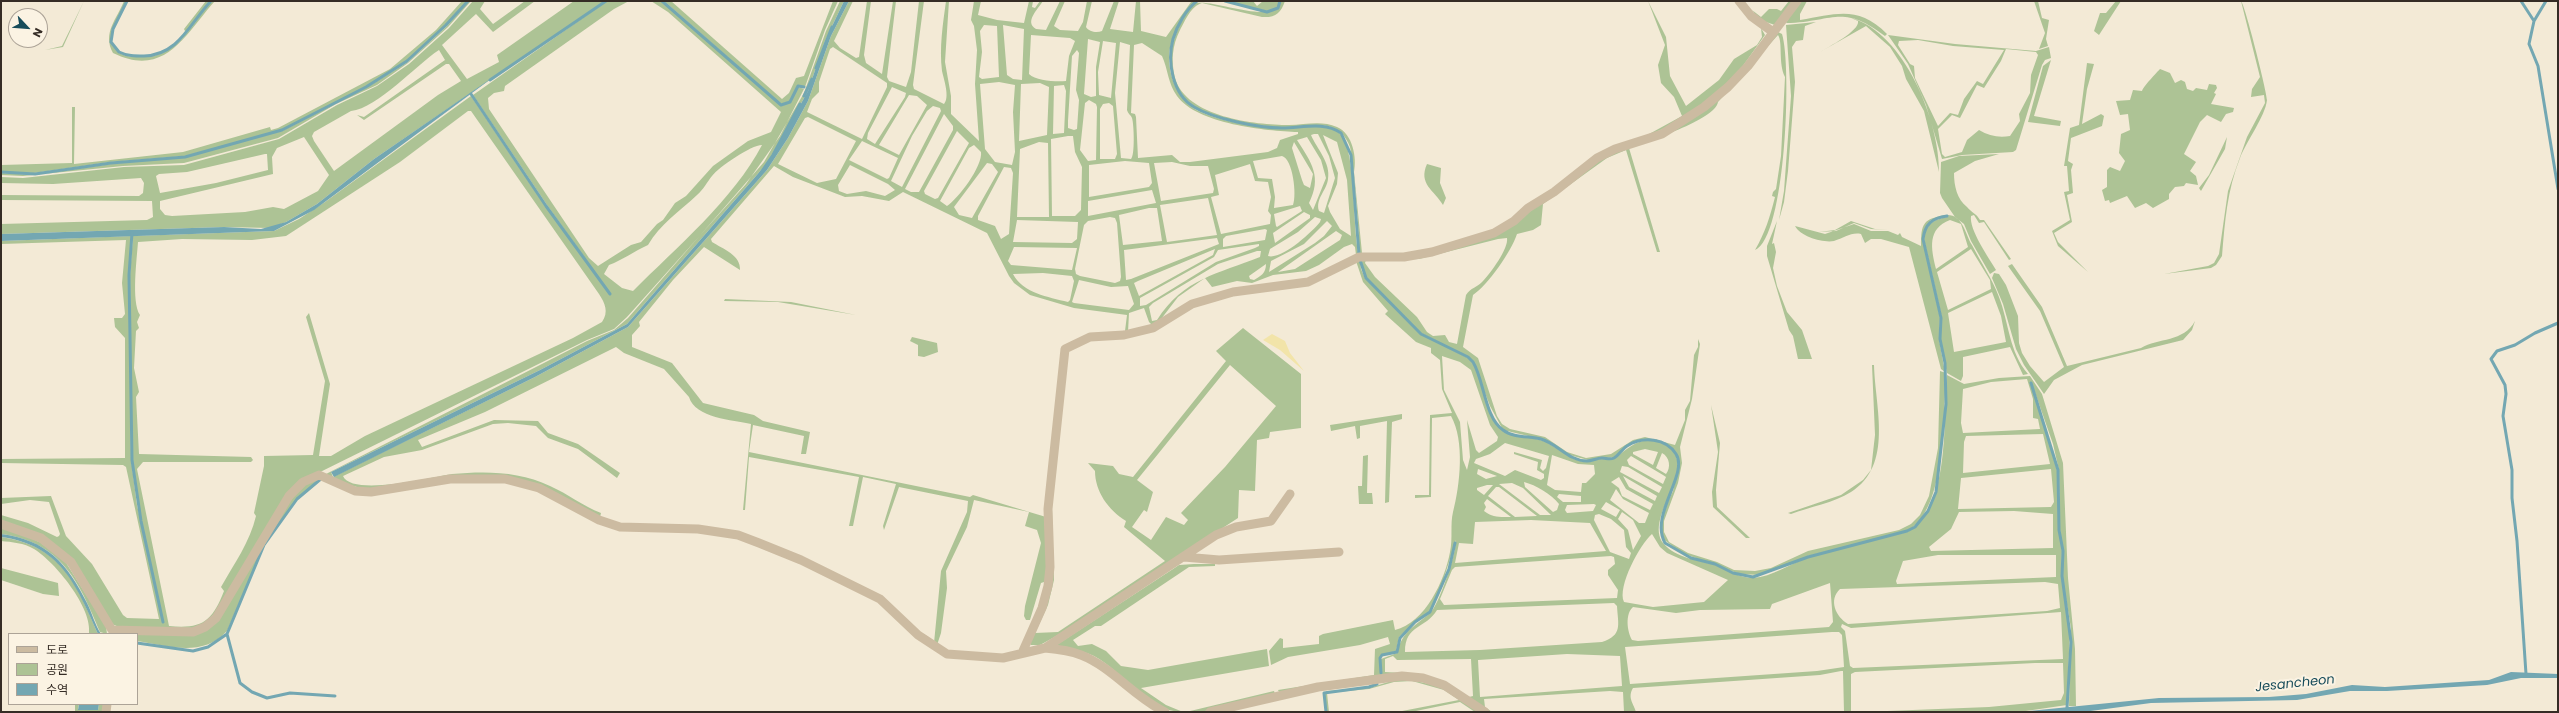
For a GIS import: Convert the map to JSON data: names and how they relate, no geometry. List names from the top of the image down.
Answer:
{
  "water": ["Jesancheon"],
  "legend": ["도로", "공원", "수역"],
  "north": "bottom right"
}
